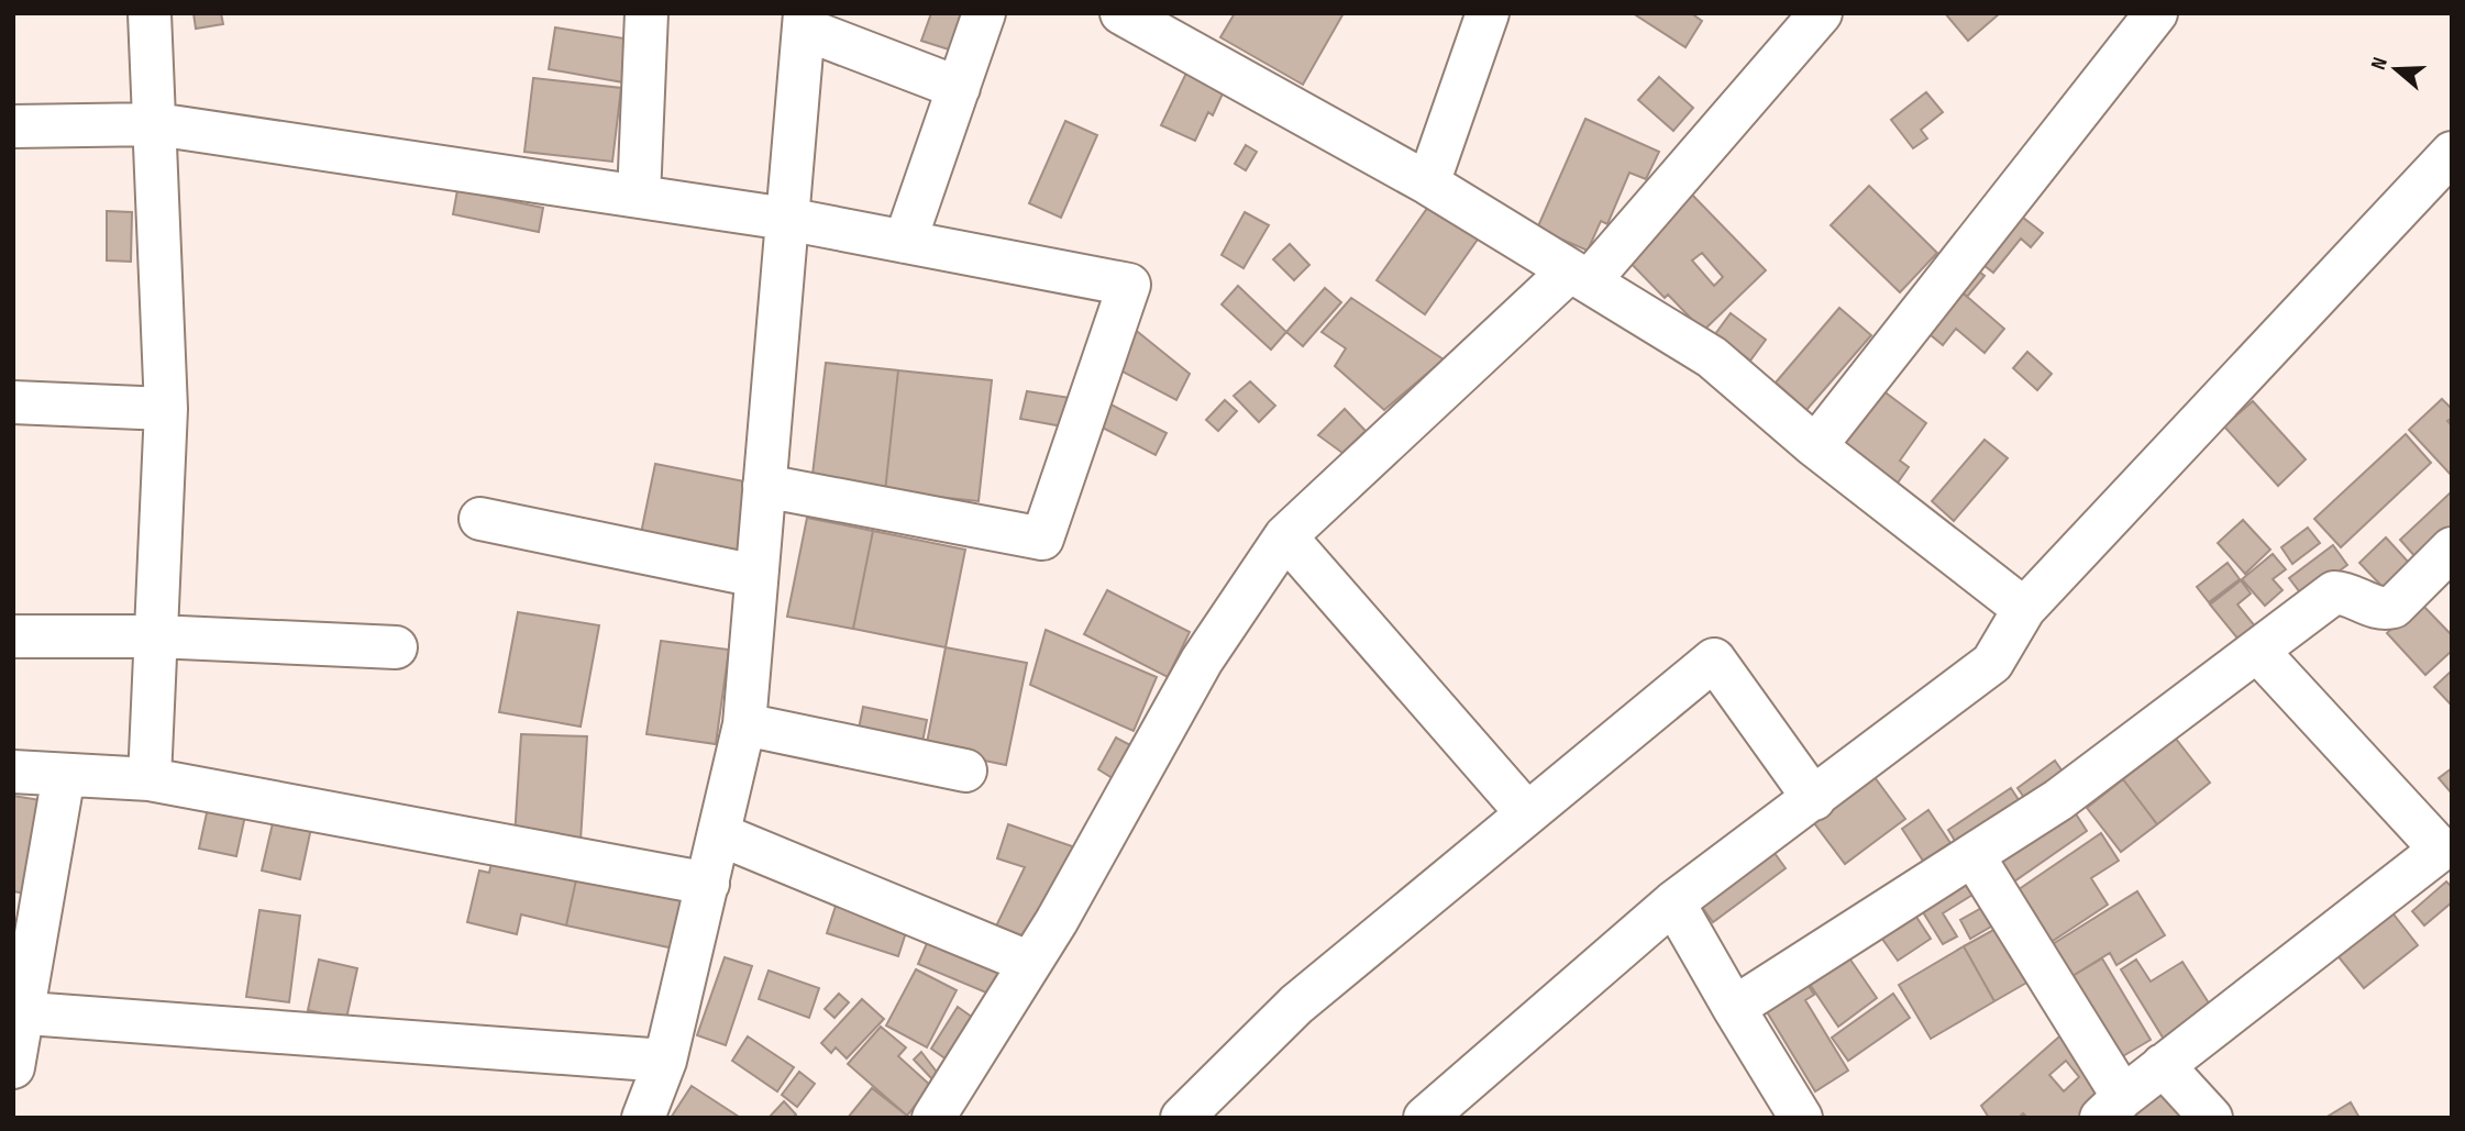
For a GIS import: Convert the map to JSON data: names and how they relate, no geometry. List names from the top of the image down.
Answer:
{
  "north": "left"
}
